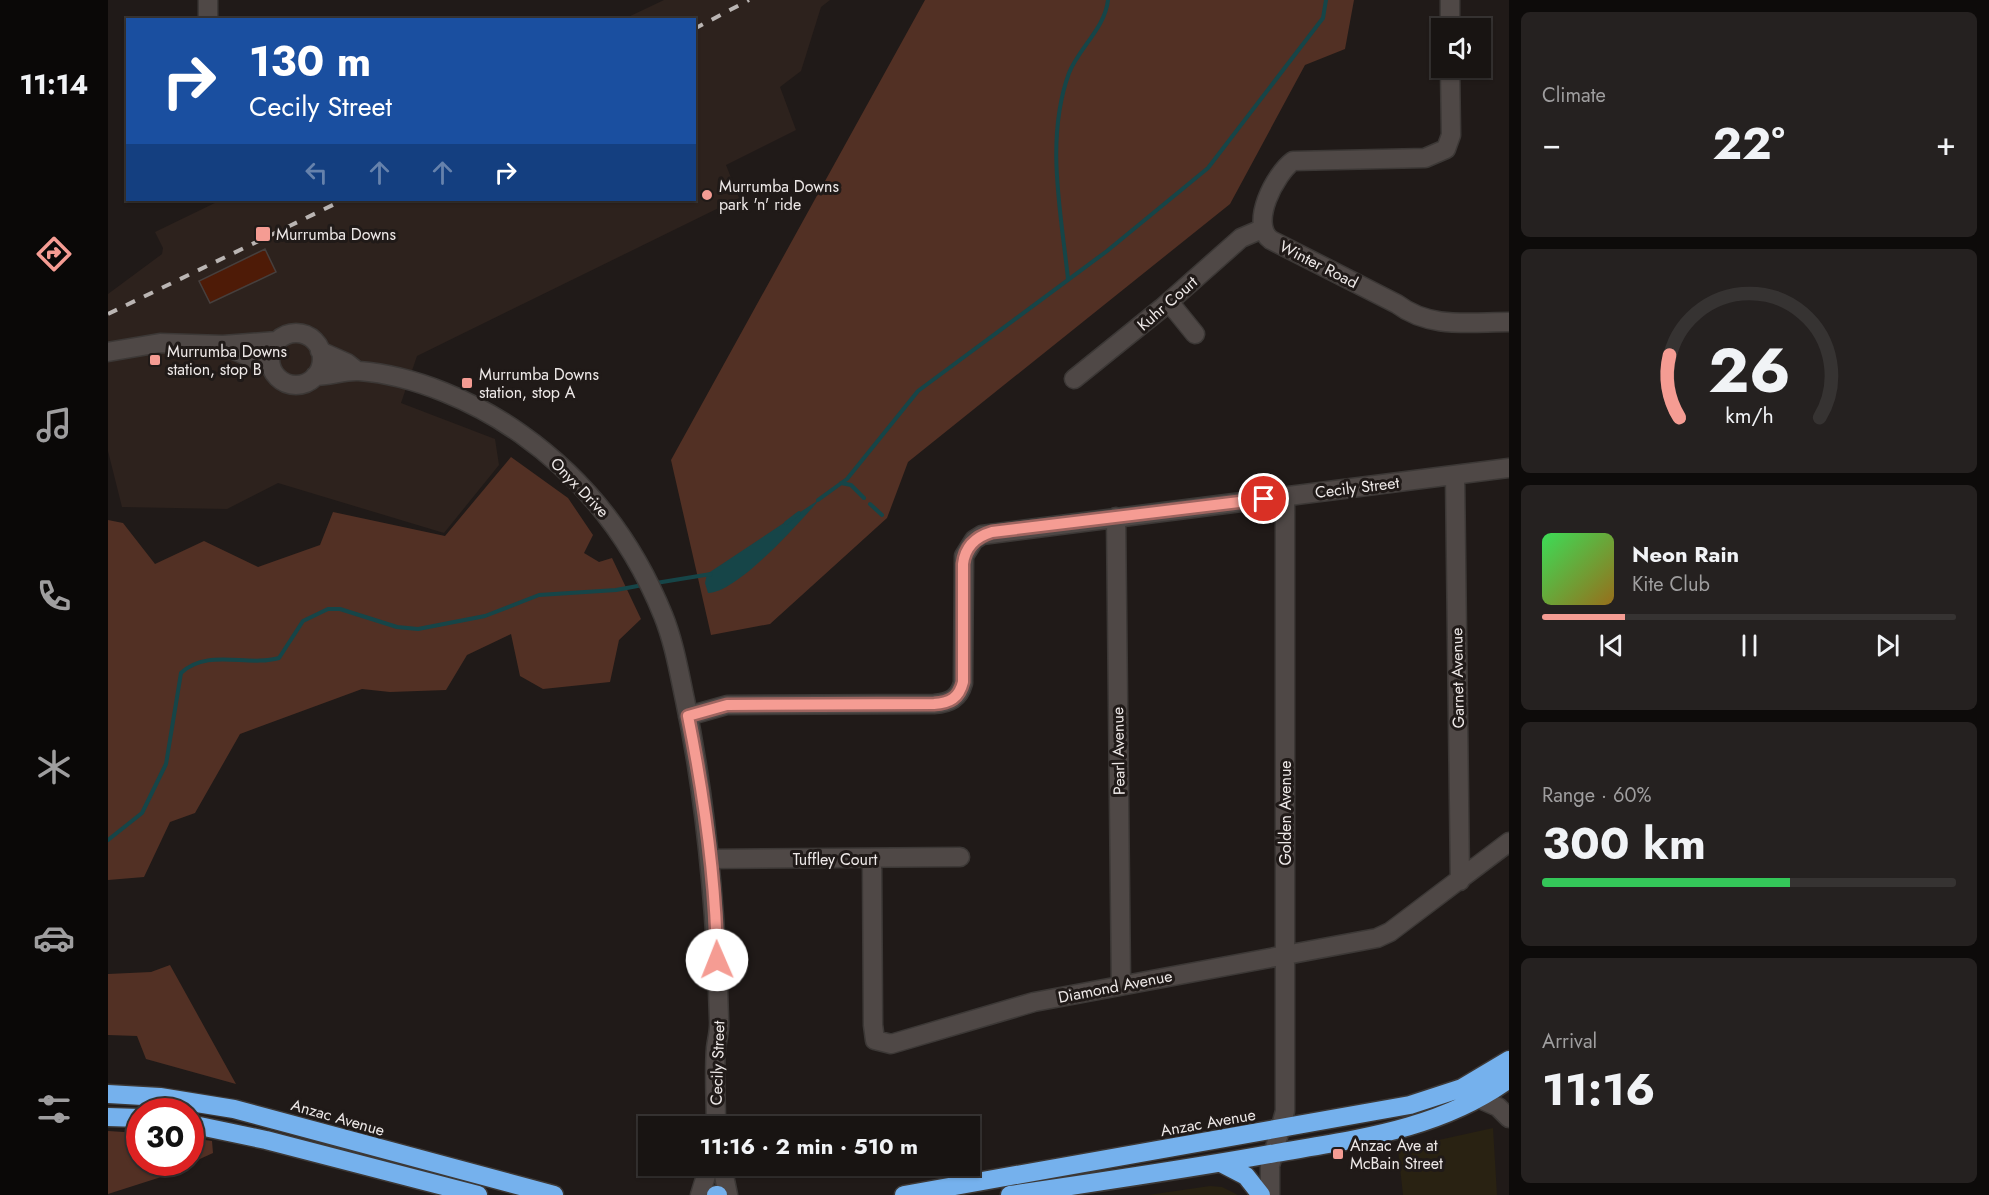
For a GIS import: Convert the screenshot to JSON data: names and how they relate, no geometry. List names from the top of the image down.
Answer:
{
  "streets": {
    "highway": ["Anzac Avenue"],
    "street": [
      "Winter Road",
      "Kuhr Court",
      "Onyx Drive",
      "Cecily Street",
      "Garnet Avenue",
      "Pearl Avenue",
      "Golden Avenue",
      "Tuffley Court",
      "Diamond Avenue"
    ]
  },
  "crossings": [
    ["Winter Road", "Kuhr Court"],
    ["Onyx Drive", "Cecily Street"],
    ["Cecily Street", "Garnet Avenue"],
    ["Cecily Street", "Pearl Avenue"],
    ["Cecily Street", "Golden Avenue"],
    ["Cecily Street", "Tuffley Court"],
    ["Garnet Avenue", "Diamond Avenue"],
    ["Pearl Avenue", "Diamond Avenue"],
    ["Golden Avenue", "Diamond Avenue"],
    ["Golden Avenue", "Anzac Avenue"],
    ["Tuffley Court", "Diamond Avenue"]
  ],
  "places": {
    "other": ["Murrumba Downs park 'n' ride"],
    "transit": [
      "Murrumba Downs",
      "Murrumba Downs station, stop B",
      "Murrumba Downs station, stop A",
      "Anzac Ave at McBain Street"
    ]
  },
  "page": {
    "tabs": "11:14",
    "tile": [
      "Climate",
      ["Range · 60%", "300 km"],
      ["Arrival", "11:16"]
    ],
    "turn": ["130 m", "Cecily Street"],
    "heat": ["−", "22°", "+"],
    "song": ["Neon Rain", "Kite Club"],
    "limit": "30",
    "trip": "11:16 · 2 min · 510 m",
    "gauge": ["26", "km/h"]
  }
}
